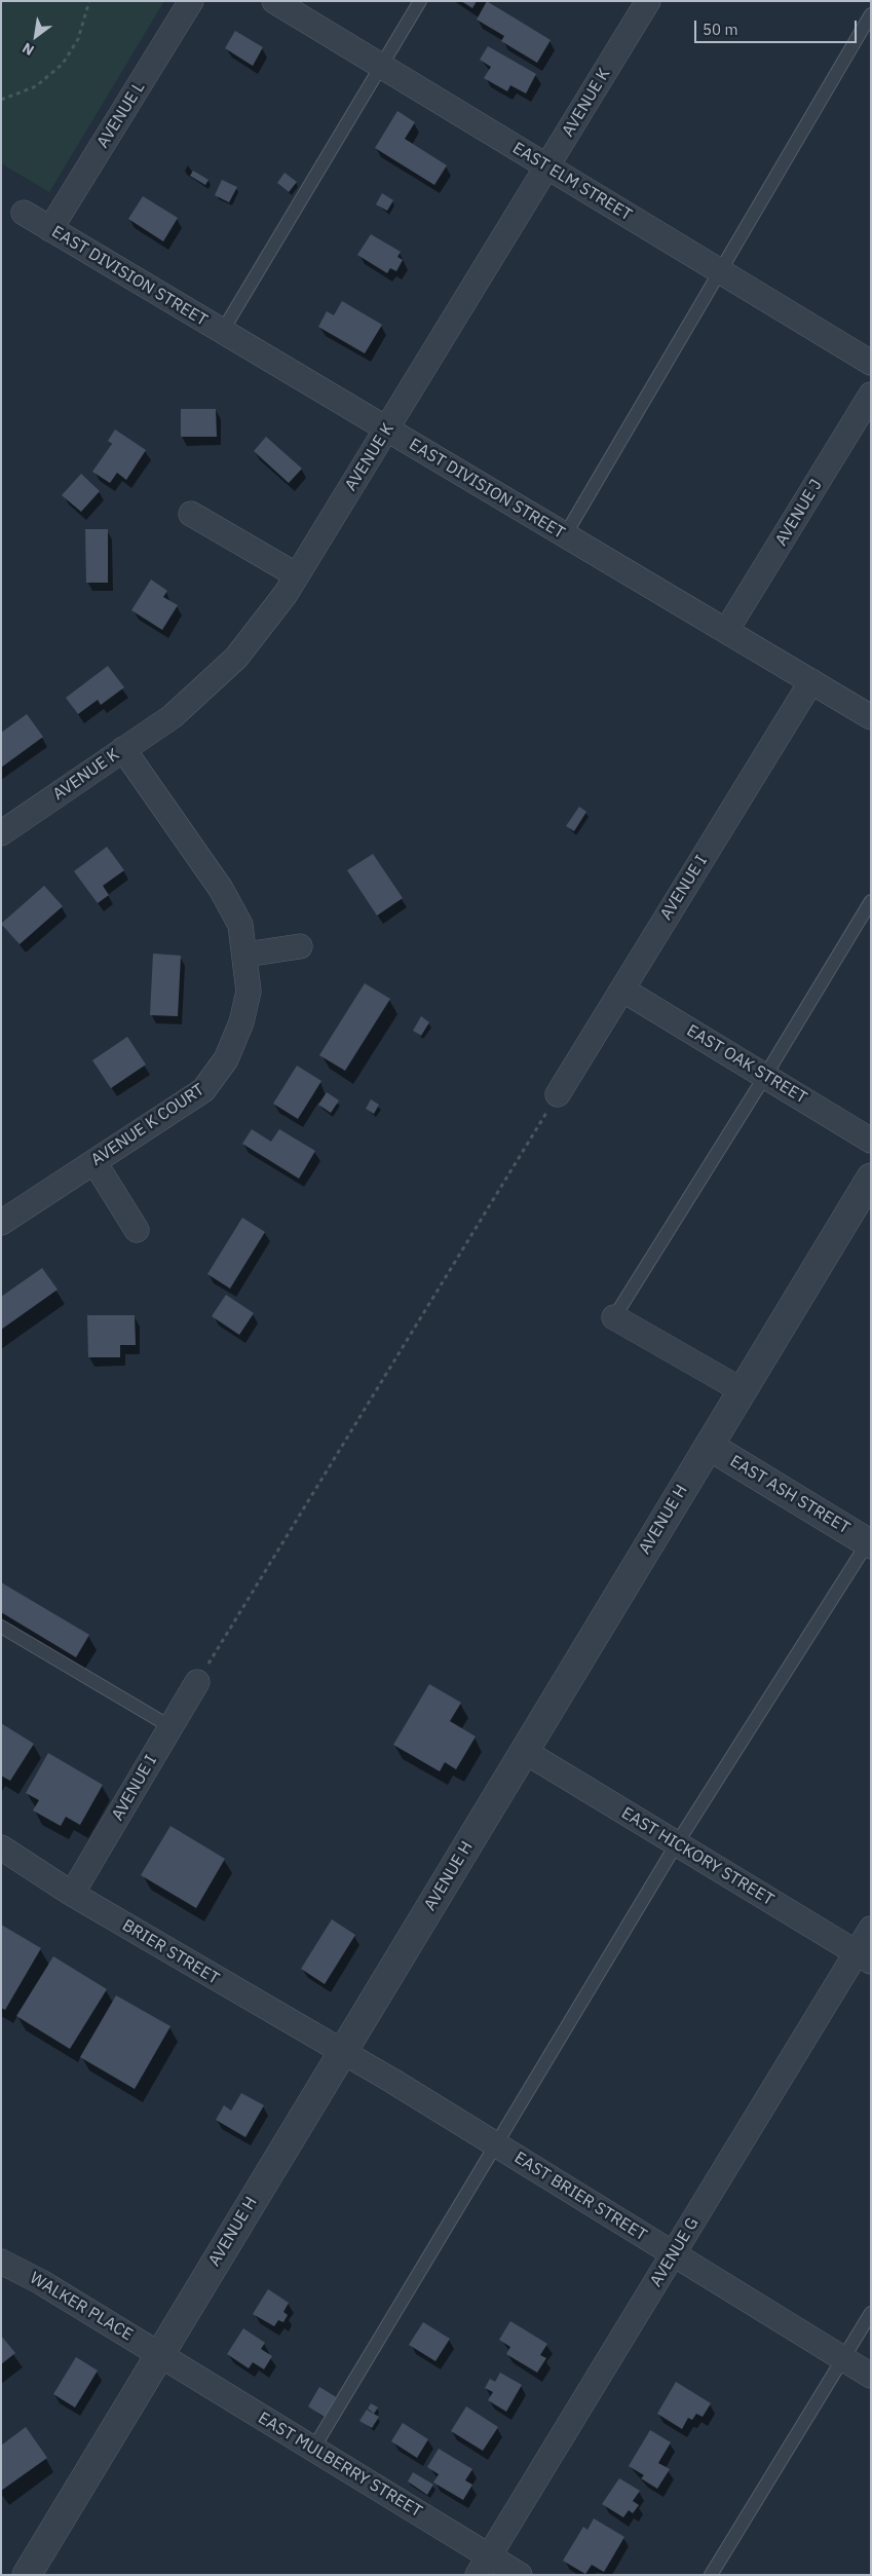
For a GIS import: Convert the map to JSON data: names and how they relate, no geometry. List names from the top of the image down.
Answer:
{
  "streets": {
    "street": [
      "AVENUE K",
      "AVENUE L",
      "EAST ELM STREET",
      "EAST DIVISION STREET",
      "AVENUE J",
      "AVENUE I",
      "EAST OAK STREET",
      "AVENUE K COURT",
      "EAST ASH STREET",
      "AVENUE H",
      "EAST HICKORY STREET",
      "BRIER STREET",
      "EAST BRIER STREET",
      "AVENUE G",
      "WALKER PLACE",
      "EAST MULBERRY STREET"
    ]
  },
  "crossings": [
    ["AVENUE K", "EAST ELM STREET"],
    ["AVENUE K", "EAST DIVISION STREET"],
    ["AVENUE K", "AVENUE K COURT"],
    ["AVENUE L", "EAST DIVISION STREET"],
    ["EAST DIVISION STREET", "AVENUE J"],
    ["EAST DIVISION STREET", "AVENUE I"],
    ["AVENUE I", "EAST OAK STREET"],
    ["AVENUE I", "BRIER STREET"],
    ["EAST ASH STREET", "AVENUE H"],
    ["AVENUE H", "EAST HICKORY STREET"],
    ["AVENUE H", "BRIER STREET"],
    ["AVENUE H", "EAST BRIER STREET"],
    ["AVENUE H", "WALKER PLACE"],
    ["AVENUE H", "EAST MULBERRY STREET"],
    ["EAST HICKORY STREET", "AVENUE G"],
    ["BRIER STREET", "EAST BRIER STREET"],
    ["EAST BRIER STREET", "AVENUE G"],
    ["AVENUE G", "EAST MULBERRY STREET"],
    ["WALKER PLACE", "EAST MULBERRY STREET"]
  ],
  "scale_bar": "50 m",
  "north": "bottom left"
}
